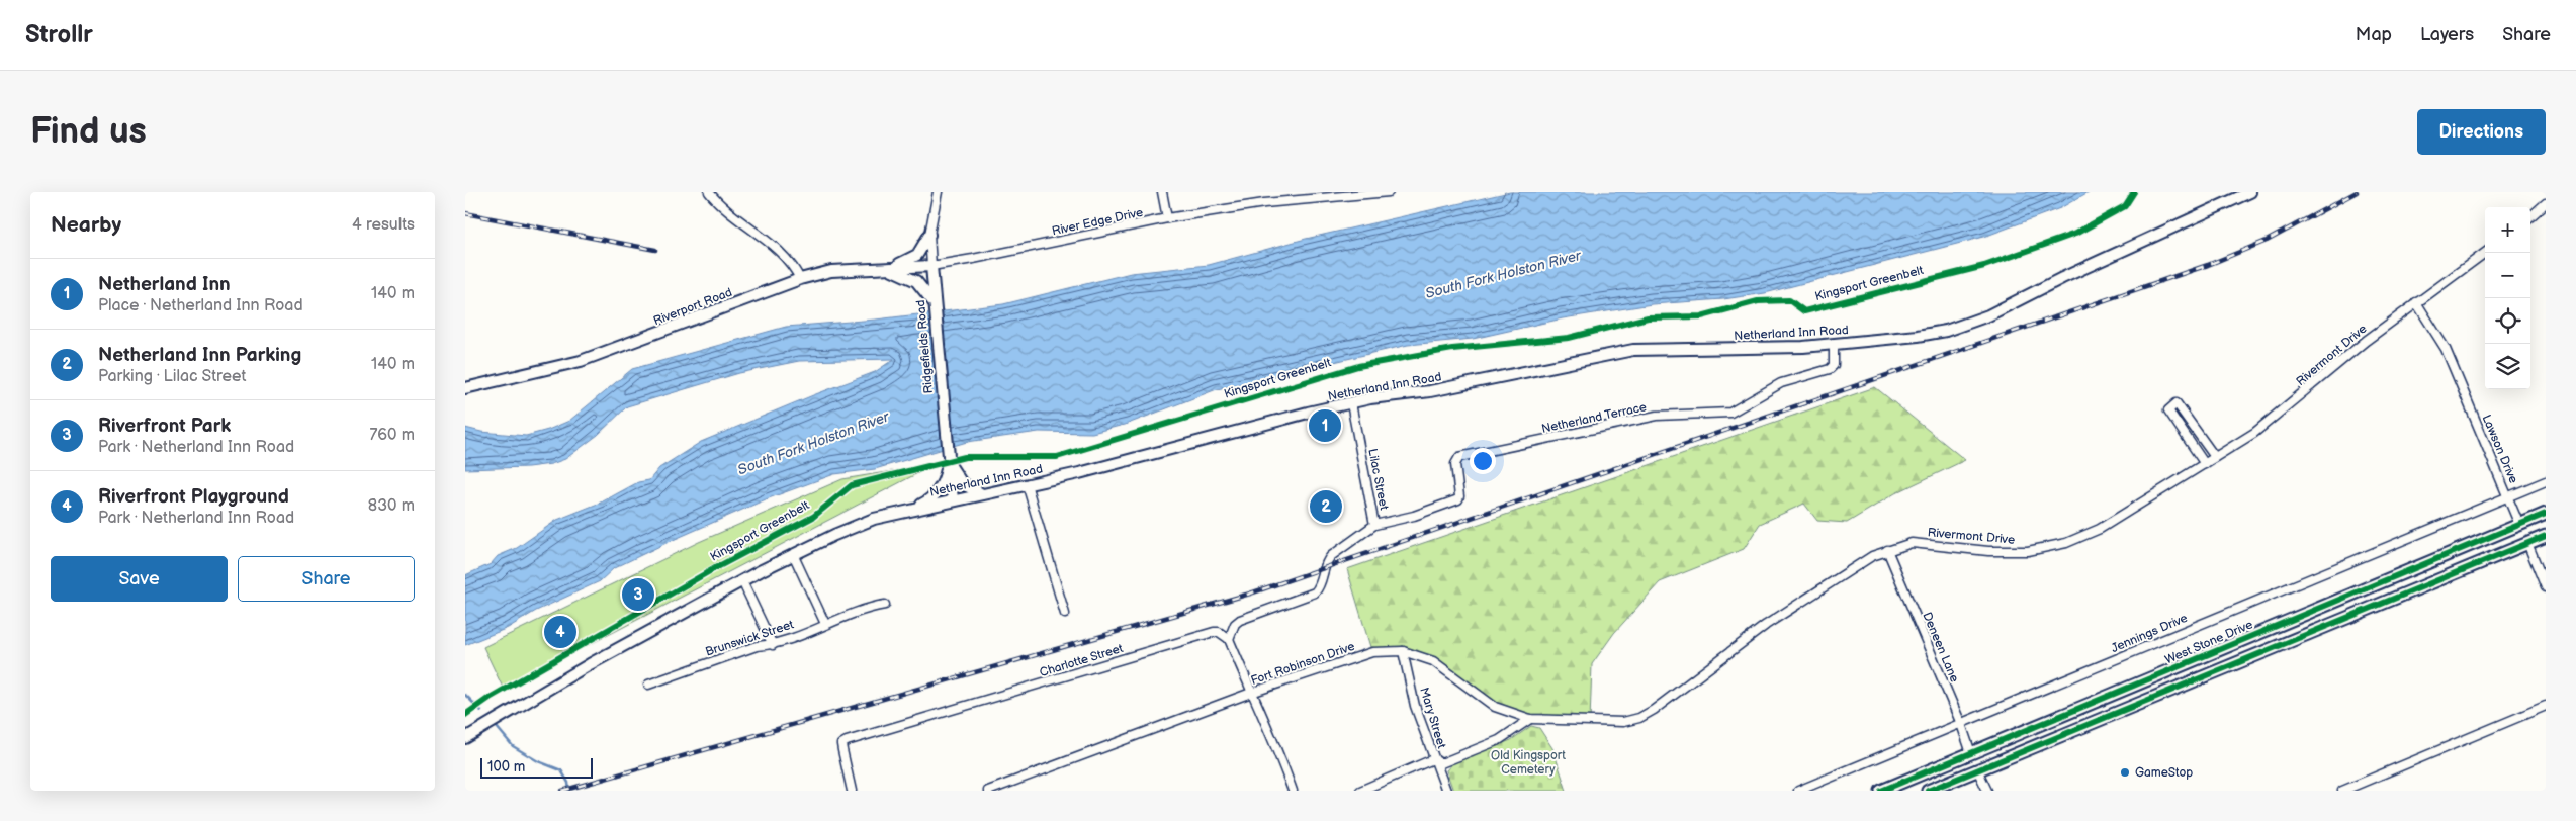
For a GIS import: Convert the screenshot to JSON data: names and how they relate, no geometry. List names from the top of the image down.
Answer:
{
  "streets": {
    "highway": ["West Stone Drive"],
    "main road": ["Riverport Road", "Netherland Inn Road", "Ridgefields Road"],
    "street": [
      "River Edge Drive",
      "Rivermont Drive",
      "Netherland Terrace",
      "Lawson Drive",
      "Lilac Street",
      "Jennings Drive",
      "Brunswick Street",
      "Deneen Lane",
      "Charlotte Street",
      "Fort Robinson Drive",
      "Mary Street"
    ],
    "cycle path": ["Kingsport Greenbelt"]
  },
  "crossings": [
    ["River Edge Drive", "Riverport Road"],
    ["River Edge Drive", "Ridgefields Road"],
    ["Riverport Road", "Ridgefields Road"],
    ["Netherland Inn Road", "Ridgefields Road"],
    ["Netherland Inn Road", "Netherland Terrace"],
    ["Netherland Inn Road", "Lilac Street"],
    ["Rivermont Drive", "Lawson Drive"],
    ["Rivermont Drive", "Deneen Lane"],
    ["Rivermont Drive", "Fort Robinson Drive"],
    ["Netherland Terrace", "Lilac Street"],
    ["Lawson Drive", "Jennings Drive"],
    ["Lawson Drive", "West Stone Drive"],
    ["Lilac Street", "Charlotte Street"],
    ["Jennings Drive", "Deneen Lane"],
    ["West Stone Drive", "Deneen Lane"],
    ["Fort Robinson Drive", "Mary Street"]
  ],
  "water": ["South Fork Holston River"],
  "parks": ["Old Kingsport Cemetery"],
  "places": ["GameStop"],
  "scale_bar": "100 m",
  "page": {
    "header": "Strollr",
    "nav": ["Map", "Layers", "Share"],
    "buttons": [
      "Directions",
      ["Save", "Share"]
    ],
    "title": "Find us",
    "heading": ["Nearby", "4 results"],
    "map_buttons": ["+", "−"],
    "list": [
      {
        "mark": "1",
        "name": "Netherland Inn",
        "note": "Place · Netherland Inn Road",
        "value": "140 m"
      },
      {
        "mark": "2",
        "name": "Netherland Inn Parking",
        "note": "Parking · Lilac Street",
        "value": "140 m"
      },
      {
        "mark": "3",
        "name": "Riverfront Park",
        "note": "Park · Netherland Inn Road",
        "value": "760 m"
      },
      {
        "mark": "4",
        "name": "Riverfront Playground",
        "note": "Park · Netherland Inn Road",
        "value": "830 m"
      }
    ],
    "pins": [
      "1",
      "2",
      "3",
      "4"
    ],
    "scale": "100 m"
  }
}
